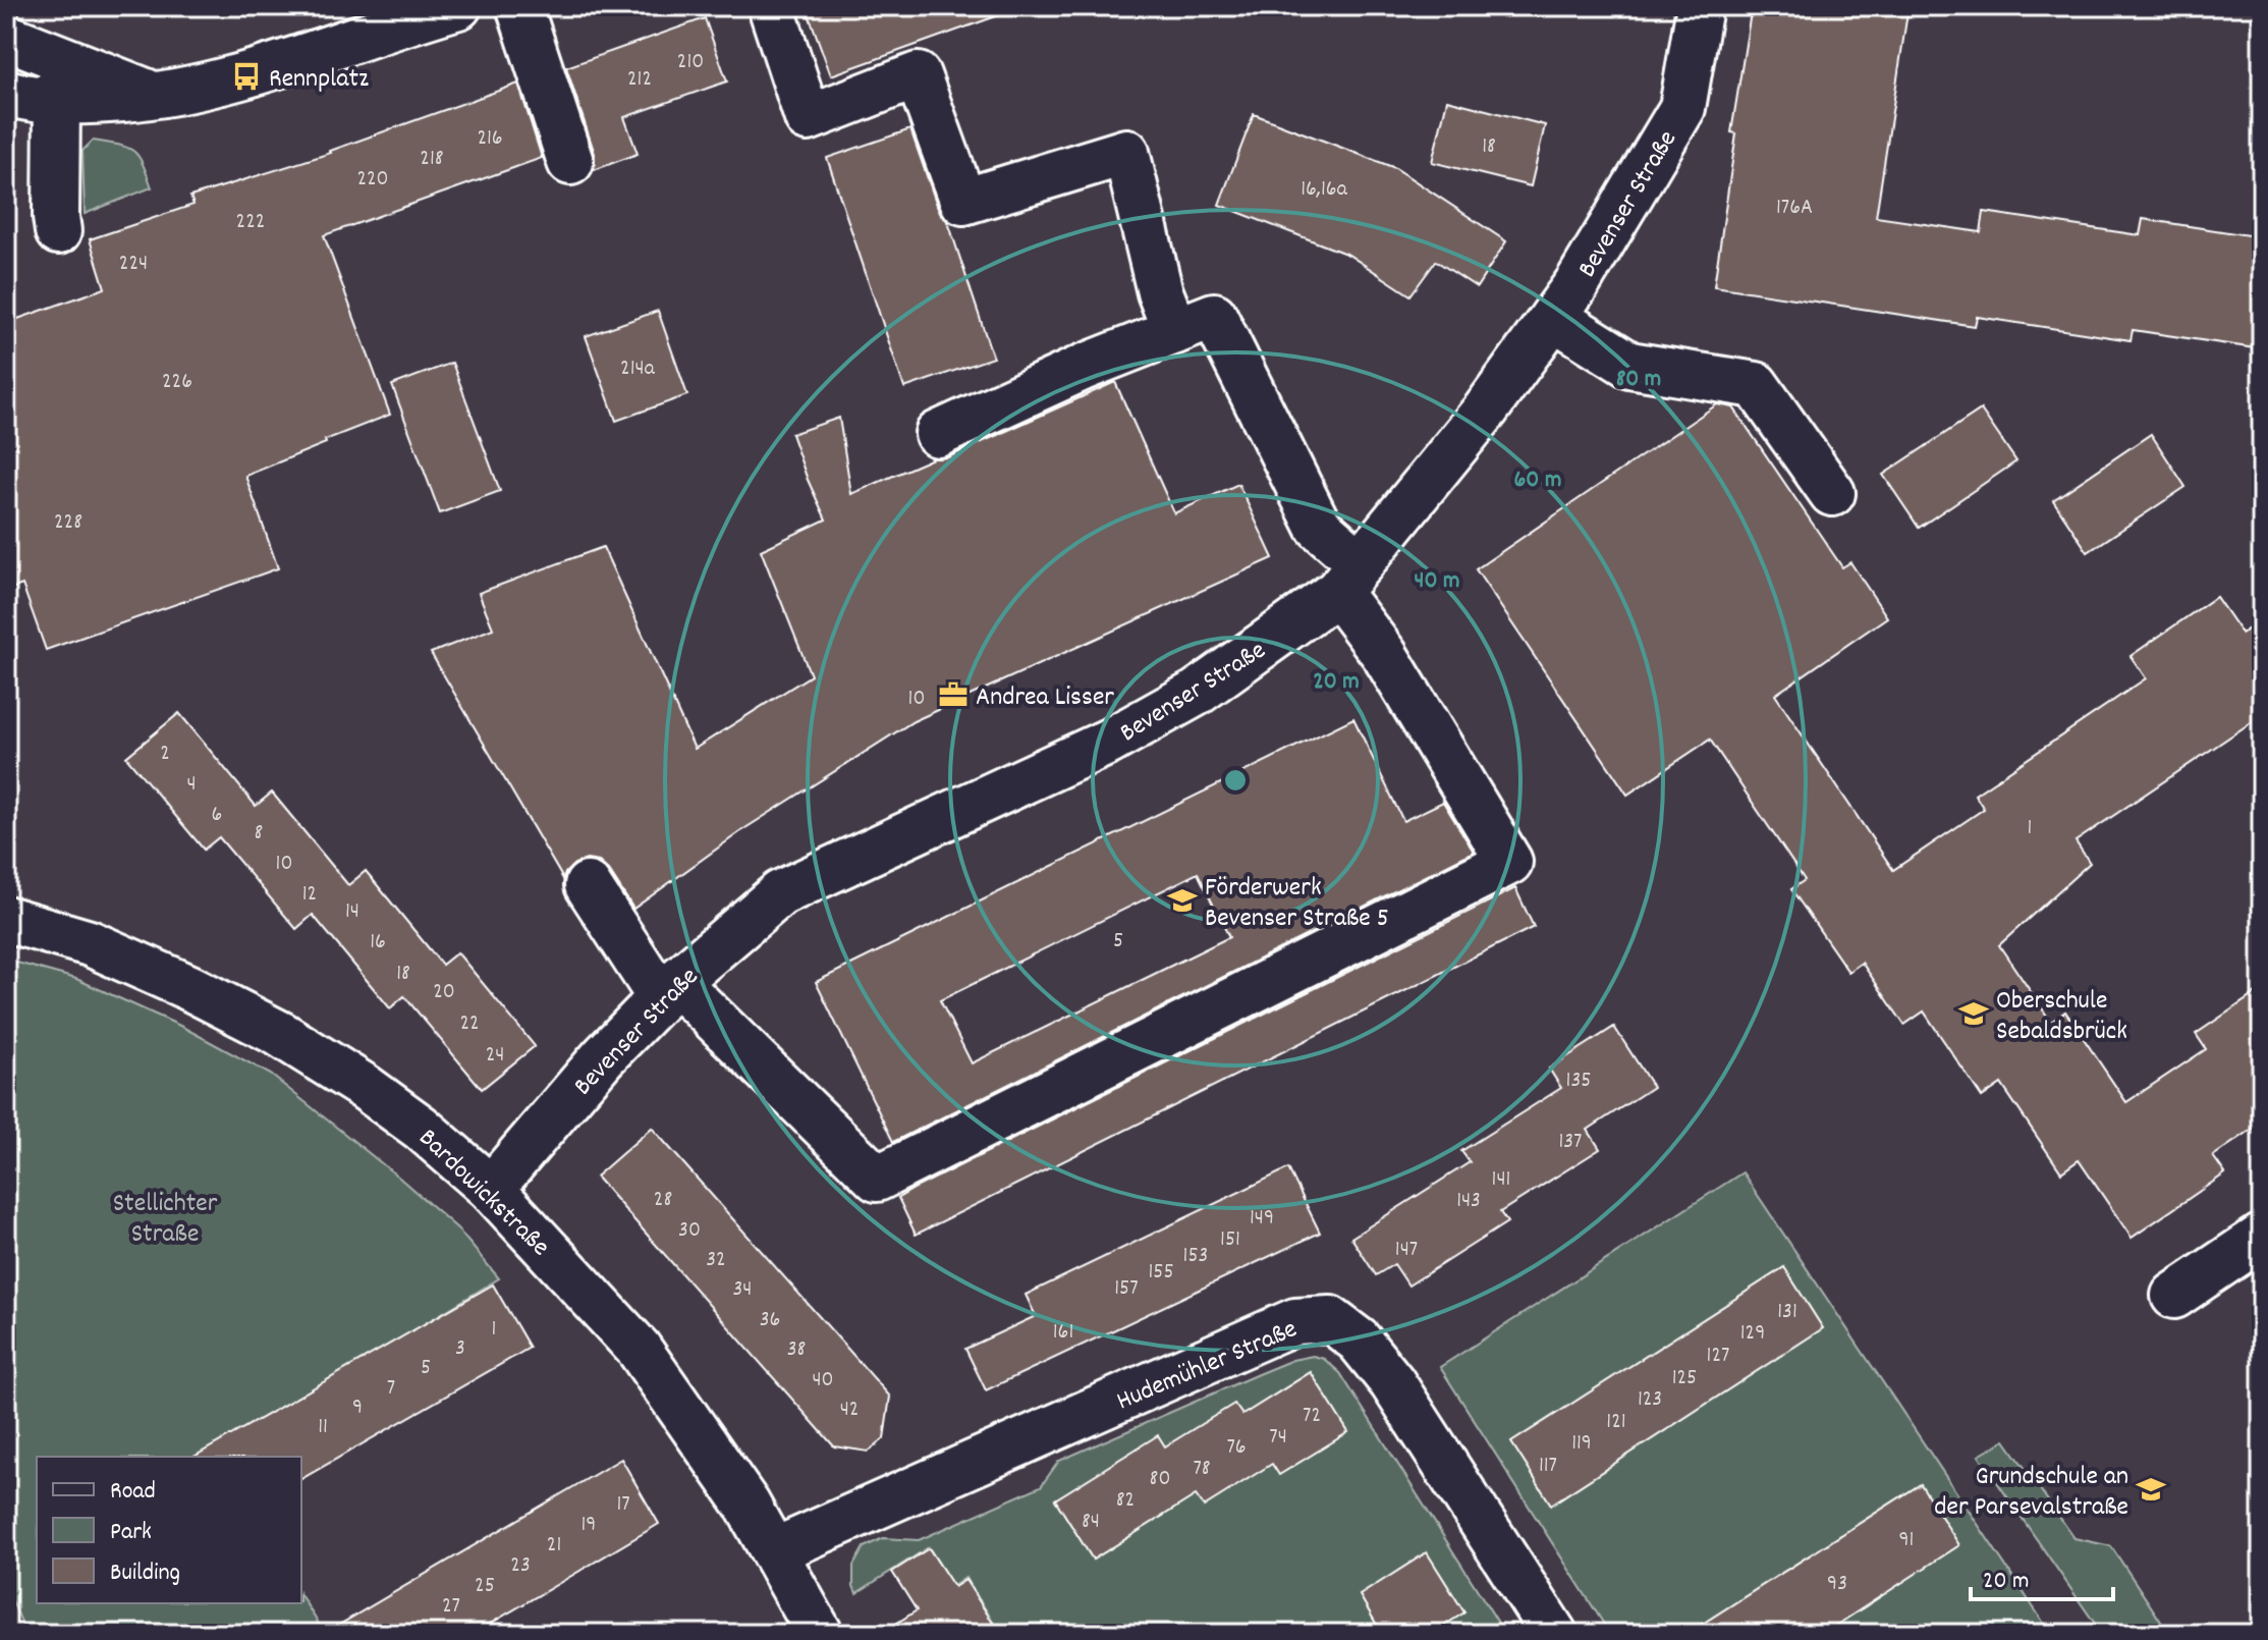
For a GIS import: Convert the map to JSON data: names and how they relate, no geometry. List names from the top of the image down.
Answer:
{
  "streets": {
    "street": ["Bevenser Straße", "Bardowickstraße", "Hudemühler Straße"]
  },
  "crossings": [
    ["Bevenser Straße", "Bardowickstraße"],
    ["Bardowickstraße", "Hudemühler Straße"]
  ],
  "parks": ["Stellichter Straße"],
  "places": {
    "bus stop": ["Rennplatz"],
    "office": ["Andrea Lisser"],
    "school or university": ["Förderwerk Bevenser Straße 5", "Oberschule Sebaldsbrück", "Grundschule an der Parsevalstraße"]
  },
  "house_numbers": [
    "210",
    "212",
    "216",
    "18",
    "218",
    "220",
    "16,16a",
    "176A",
    "222",
    "224",
    "214a",
    "226",
    "228",
    "10",
    "2",
    "4",
    "6",
    "1",
    "8",
    "10",
    "12",
    "14",
    "5",
    "16",
    "18",
    "20",
    "22",
    "24",
    "135",
    "137",
    "141",
    "28",
    "143",
    "149",
    "30",
    "151",
    "147",
    "153",
    "32",
    "155",
    "157",
    "34",
    "131",
    "36",
    "1",
    "161",
    "129",
    "3",
    "38",
    "127",
    "5",
    "125",
    "40",
    "7",
    "123",
    "9",
    "42",
    "72",
    "121",
    "11",
    "74",
    "119",
    "76",
    "117",
    "78",
    "80",
    "82",
    "17",
    "84",
    "19",
    "91",
    "21",
    "23",
    "93",
    "25",
    "27"
  ],
  "legend": ["Road", "Park", "Building"],
  "scale_bar": "20 m",
  "rings": [
    "80 m",
    "60 m",
    "40 m",
    "20 m"
  ]
}
